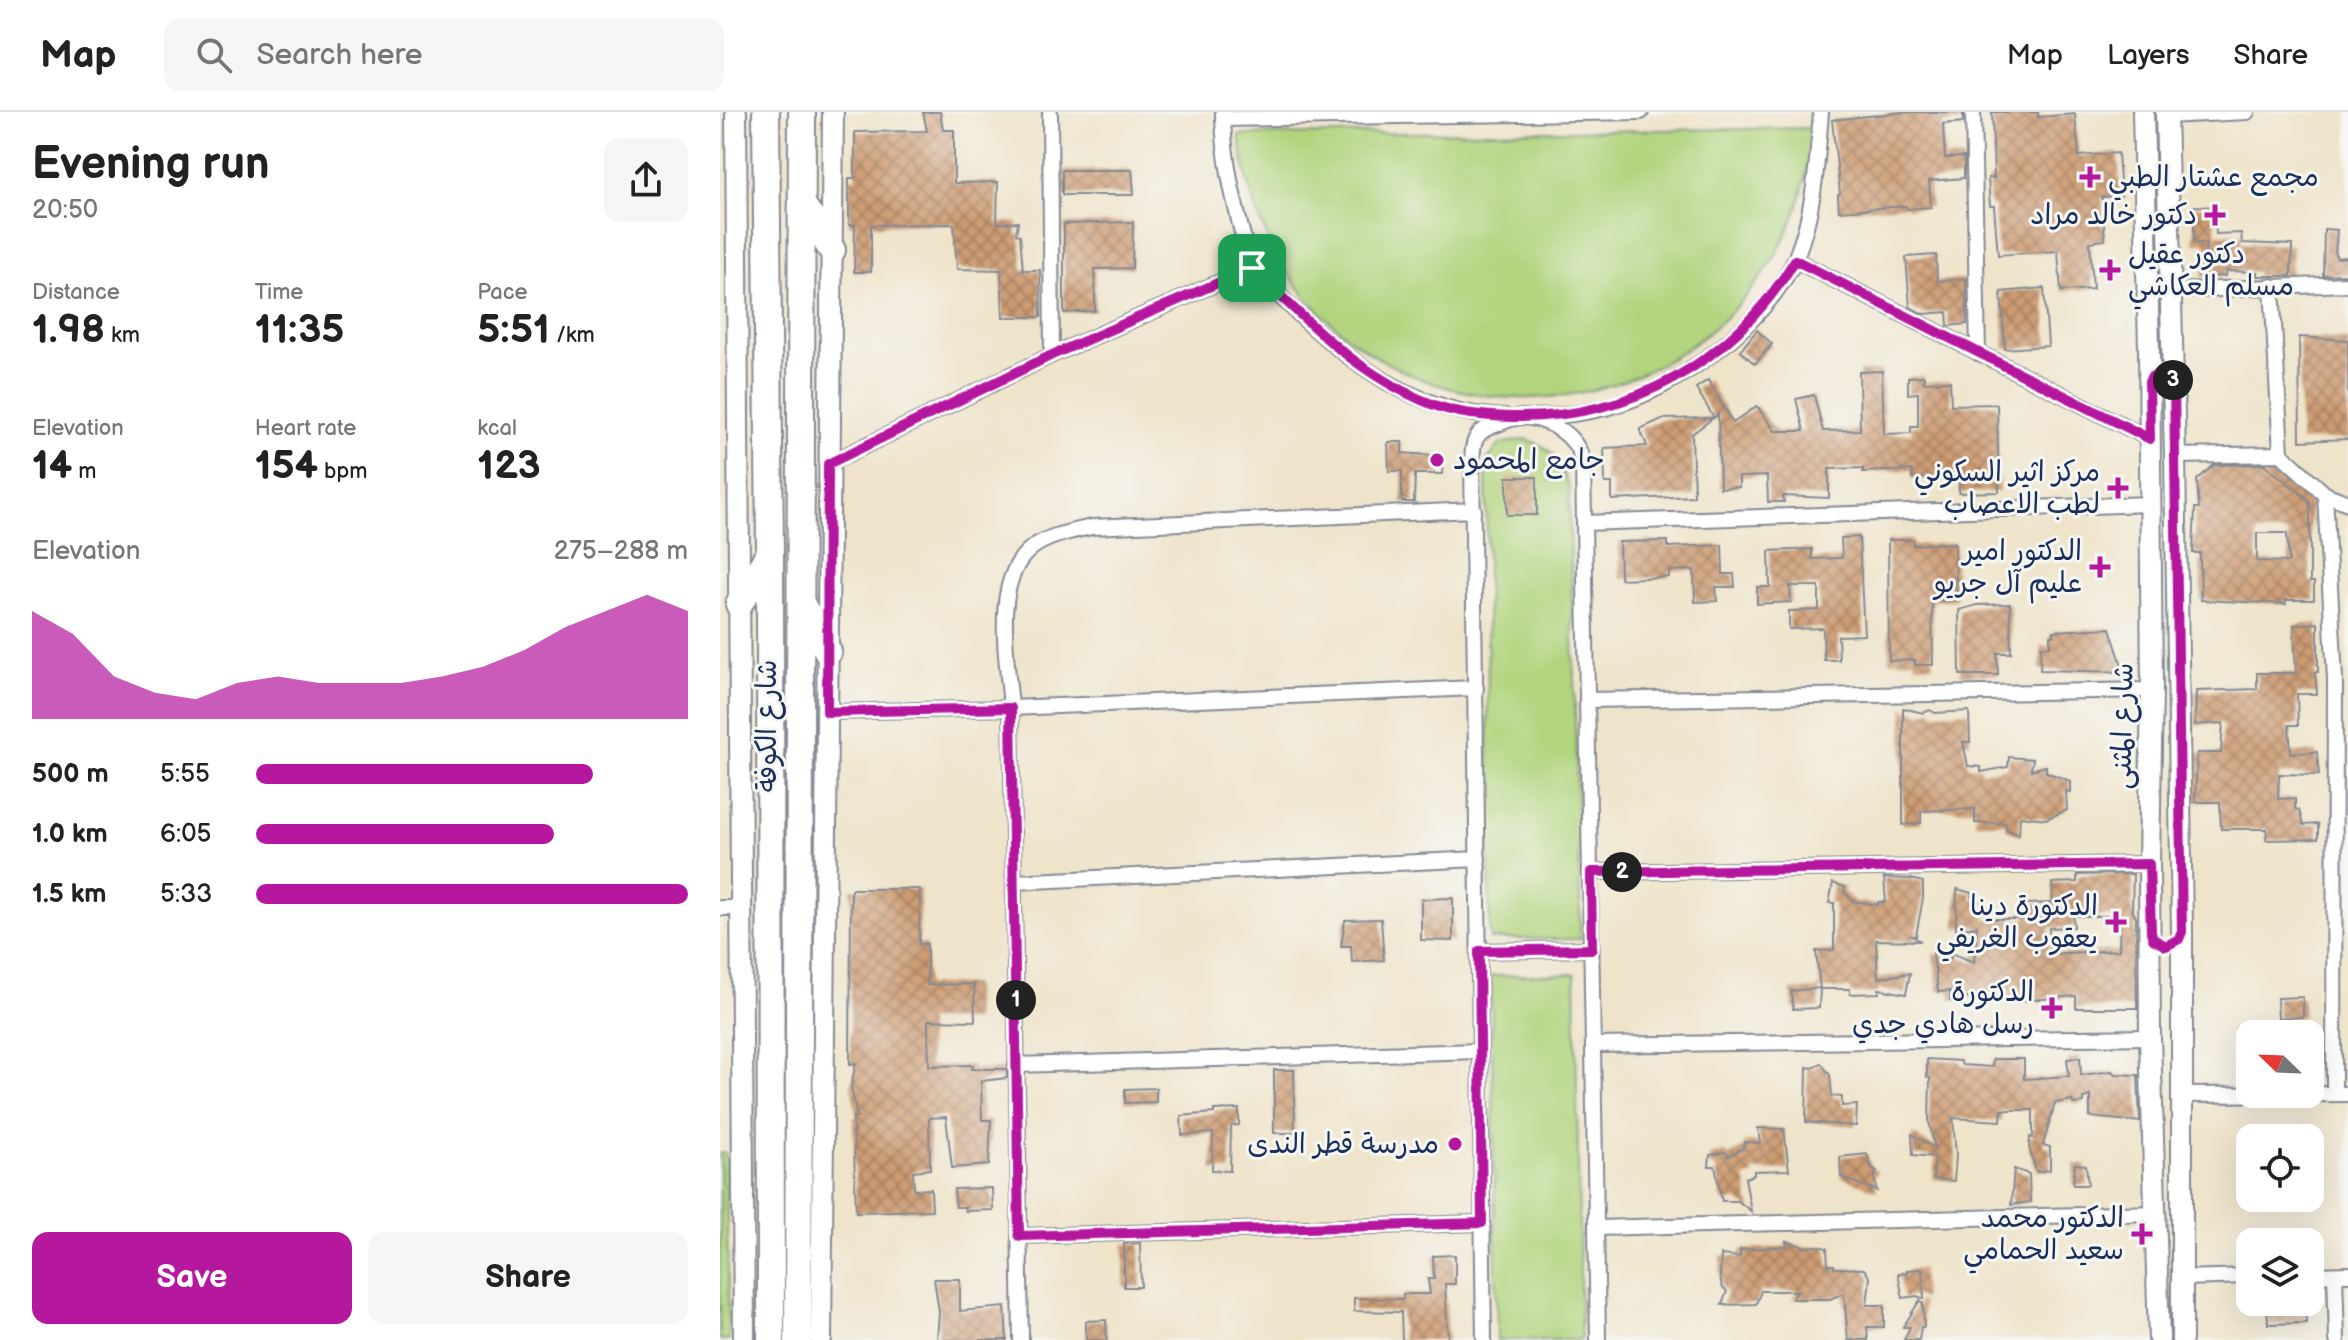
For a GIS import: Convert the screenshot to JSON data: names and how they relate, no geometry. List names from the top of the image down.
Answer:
{
  "streets": {
    "highway": ["شارع الكوفة"],
    "main road": ["شارع المثنى"]
  },
  "places": {
    "health": [
      "مجمع عشتار الطبي",
      "دكتور خالد مراد",
      "دكتور عقيل مسلم العكاشي",
      "مركز اثير السكوني لطب الاعصاب",
      "الدكتور امير عليم آل جريو",
      "الدكتورة دينا يعقوب الغريفي",
      "الدكتورة رسل هادي جدي",
      "الدكتور محمد سعيد الحمامي"
    ],
    "other": ["جامع المحمود", "مدرسة قطر الندى"]
  },
  "north": "top left",
  "page": {
    "header": "Map",
    "search": "Search here",
    "nav": ["Map", "Layers", "Share"],
    "heading": ["Evening run", "20:50"],
    "stats": [
      ["Distance", "1.98 km"],
      ["Time", "11:35"],
      ["Pace", "5:51 /km"],
      ["Elevation", "14 m"],
      ["Heart rate", "154 bpm"],
      ["kcal", "123"]
    ],
    "pins": ["3", "2", "1"],
    "chart": ["Elevation", "275–288 m"],
    "list": [
      {
        "name": "500 m",
        "note": "5:55"
      },
      {
        "name": "1.0 km",
        "note": "6:05"
      },
      {
        "name": "1.5 km",
        "note": "5:33"
      }
    ],
    "buttons": ["Save", "Share"]
  }
}
